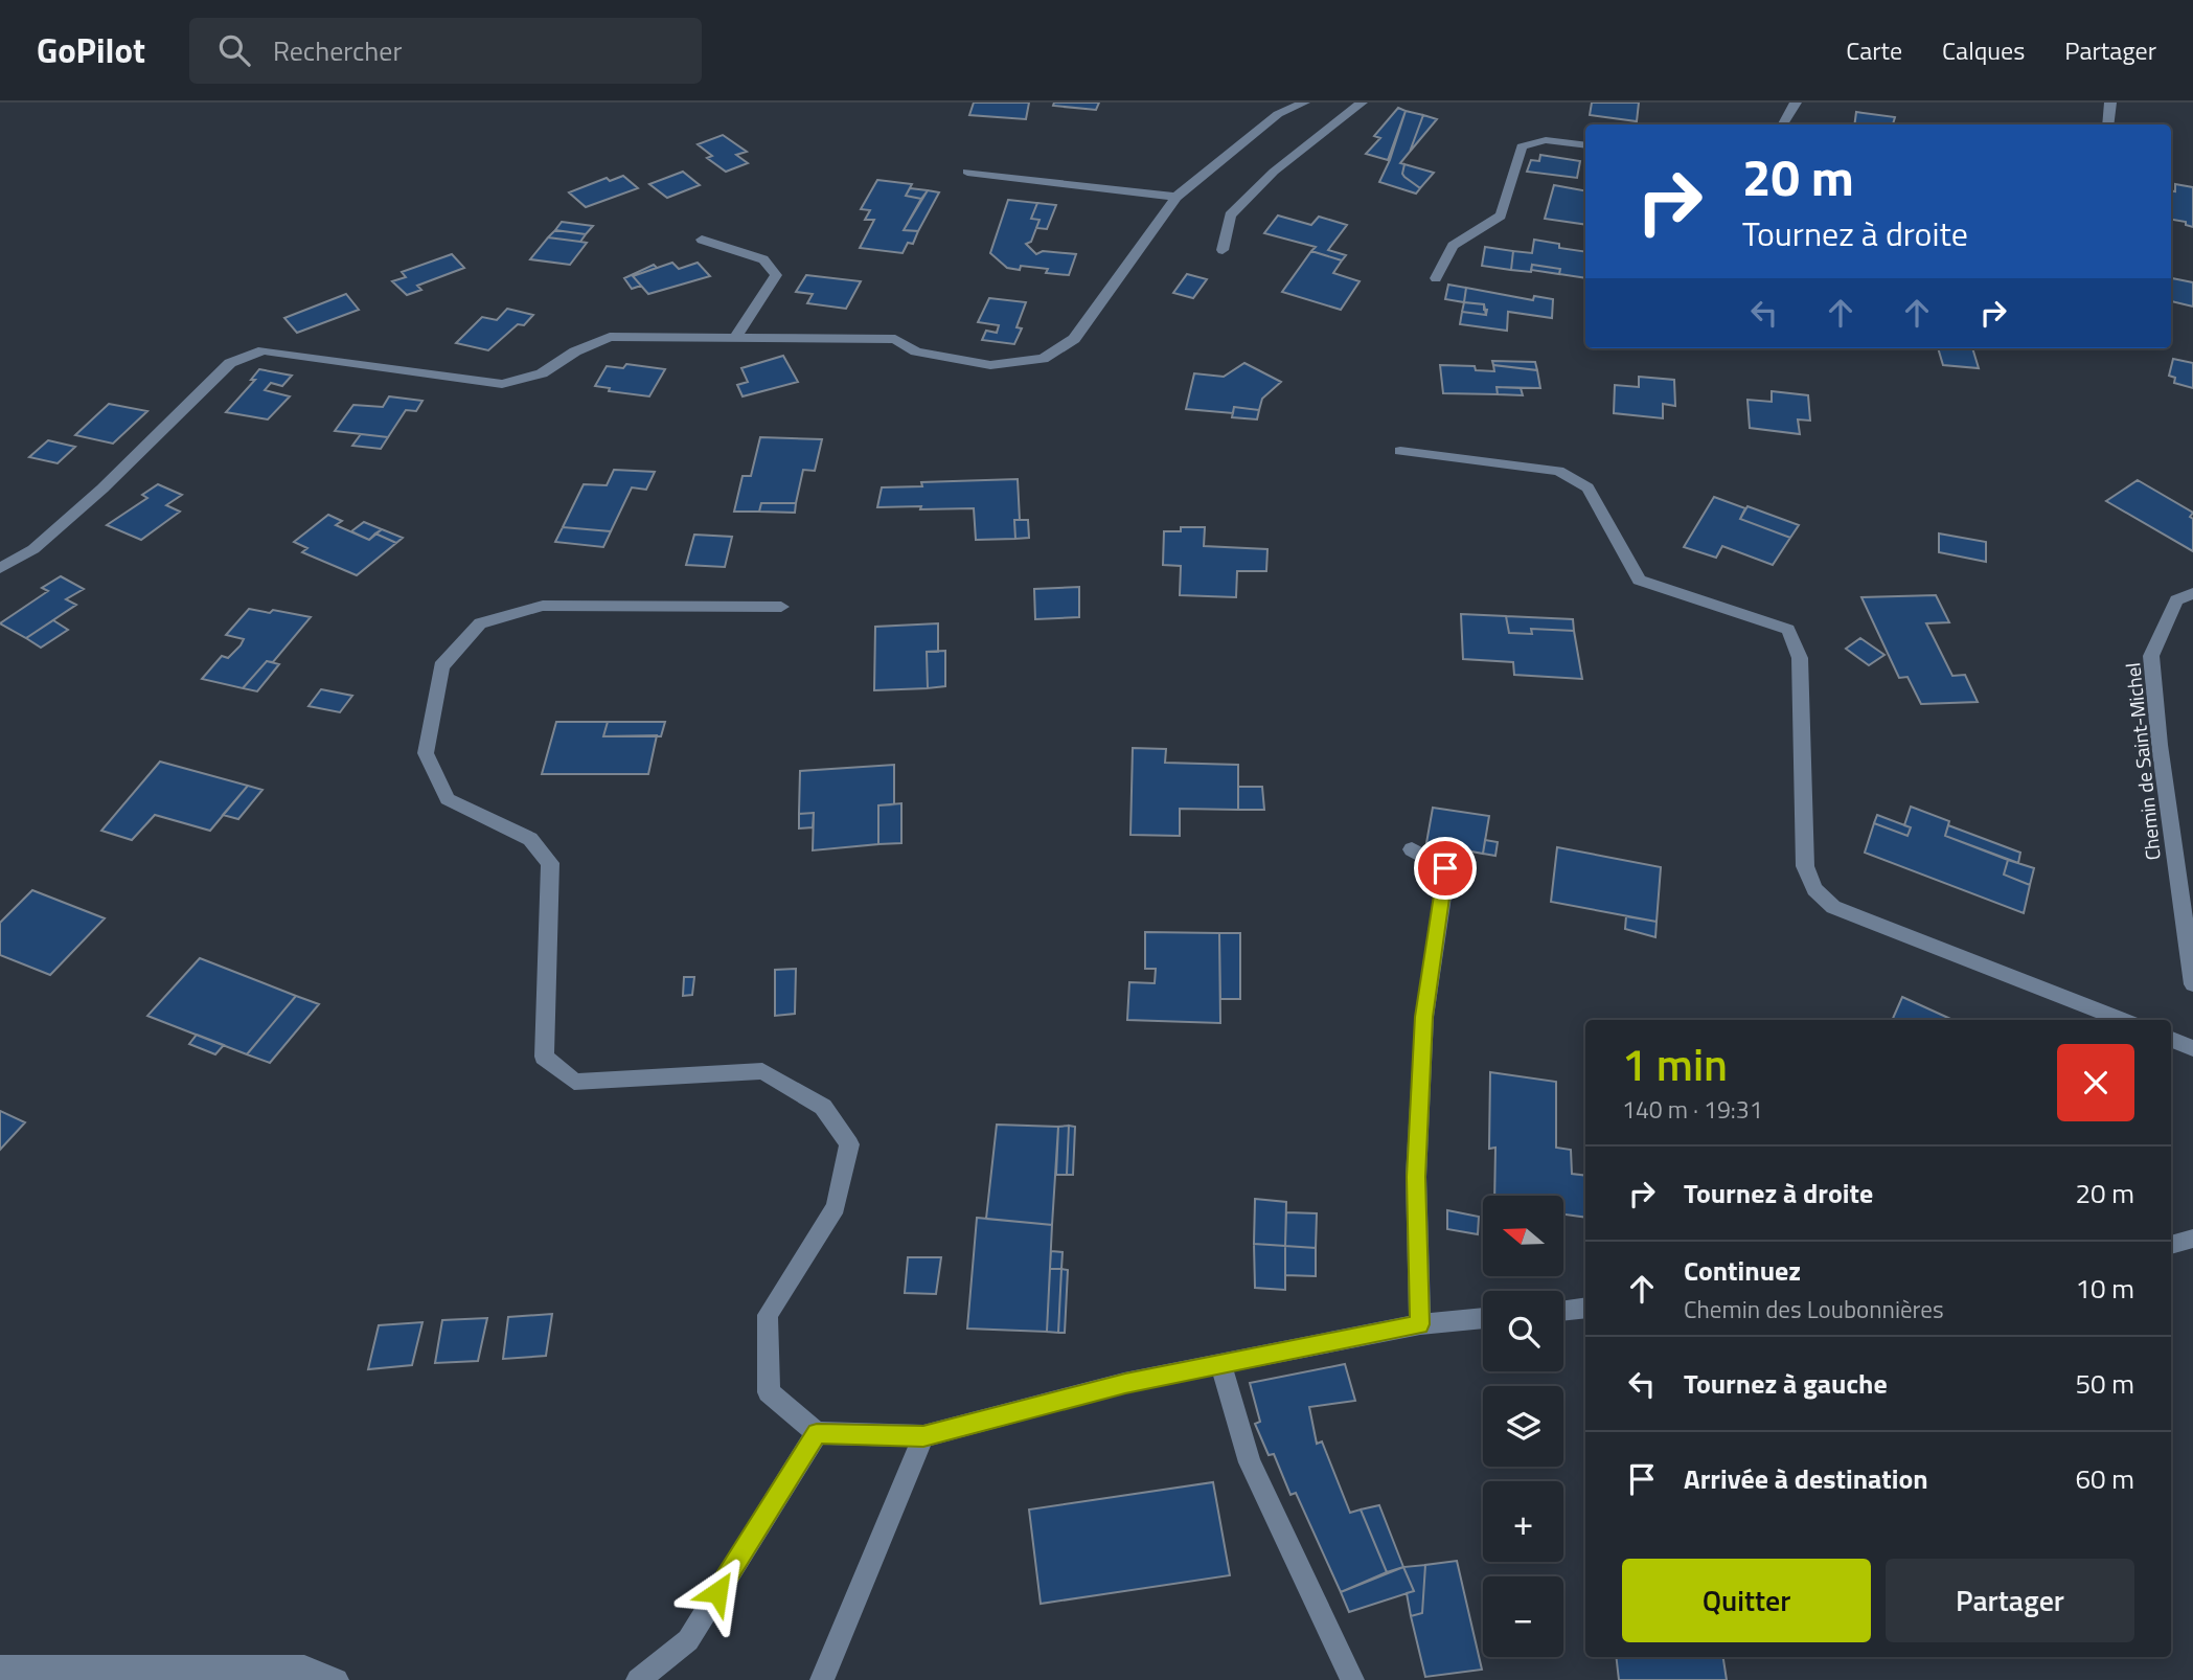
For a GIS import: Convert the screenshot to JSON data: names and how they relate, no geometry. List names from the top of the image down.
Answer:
{
  "streets": {
    "street": ["Chemin de Saint-Michel"]
  },
  "north": "left",
  "page": {
    "header": "GoPilot",
    "search": "Rechercher",
    "nav": ["Carte", "Calques", "Partager"],
    "turn": ["20 m", "Tournez à droite"],
    "heading": ["1 min", "140 m · 19:31"],
    "list": [
      {
        "name": "Tournez à droite",
        "value": "20 m"
      },
      {
        "name": "Continuez",
        "note": "Chemin des Loubonnières",
        "value": "10 m"
      },
      {
        "name": "Tournez à gauche",
        "value": "50 m"
      },
      {
        "name": "Arrivée à destination",
        "value": "60 m"
      }
    ],
    "map_buttons": ["+", "−"],
    "buttons": ["Quitter", "Partager"]
  }
}
